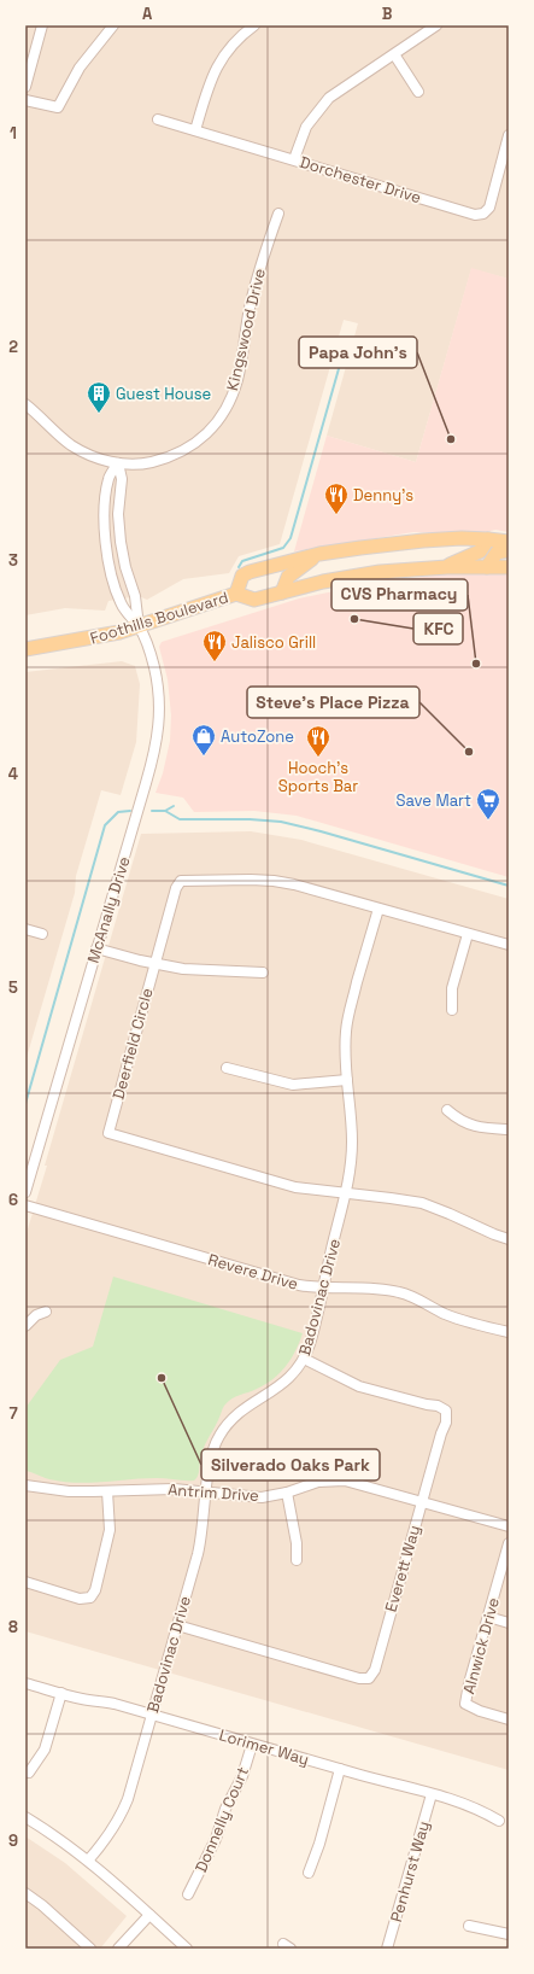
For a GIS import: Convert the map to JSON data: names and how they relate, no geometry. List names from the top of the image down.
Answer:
{
  "streets": {
    "main road": ["Foothills Boulevard"],
    "street": [
      "Dorchester Drive",
      "Kingswood Drive",
      "McAnally Drive",
      "Deerfield Circle",
      "Revere Drive",
      "Badovinac Drive",
      "Antrim Drive",
      "Everett Way",
      "Alnwick Drive",
      "Lorimer Way",
      "Donnelly Court",
      "Penhurst Way"
    ]
  },
  "crossings": [
    ["Kingswood Drive", "McAnally Drive"],
    ["Foothills Boulevard", "McAnally Drive"],
    ["Deerfield Circle", "Badovinac Drive"],
    ["Revere Drive", "Badovinac Drive"],
    ["Badovinac Drive", "Antrim Drive"],
    ["Badovinac Drive", "Everett Way"],
    ["Badovinac Drive", "Lorimer Way"],
    ["Antrim Drive", "Everett Way"],
    ["Lorimer Way", "Donnelly Court"],
    ["Lorimer Way", "Penhurst Way"]
  ],
  "places": {
    "building": ["Guest House"],
    "other": [
      "Papa John's",
      "KFC",
      "CVS Pharmacy",
      "Steve's Place Pizza",
      "Silverado Oaks Park"
    ],
    "restaurant": ["Denny's", "Jalisco Grill", "Hooch's Sports Bar"],
    "shop": ["AutoZone"],
    "supermarket": ["Save Mart"]
  },
  "grid": {
    "columns": ["A", "B"],
    "rows": [
      "1",
      "2",
      "3",
      "4",
      "5",
      "6",
      "7",
      "8",
      "9"
    ]
  }
}
